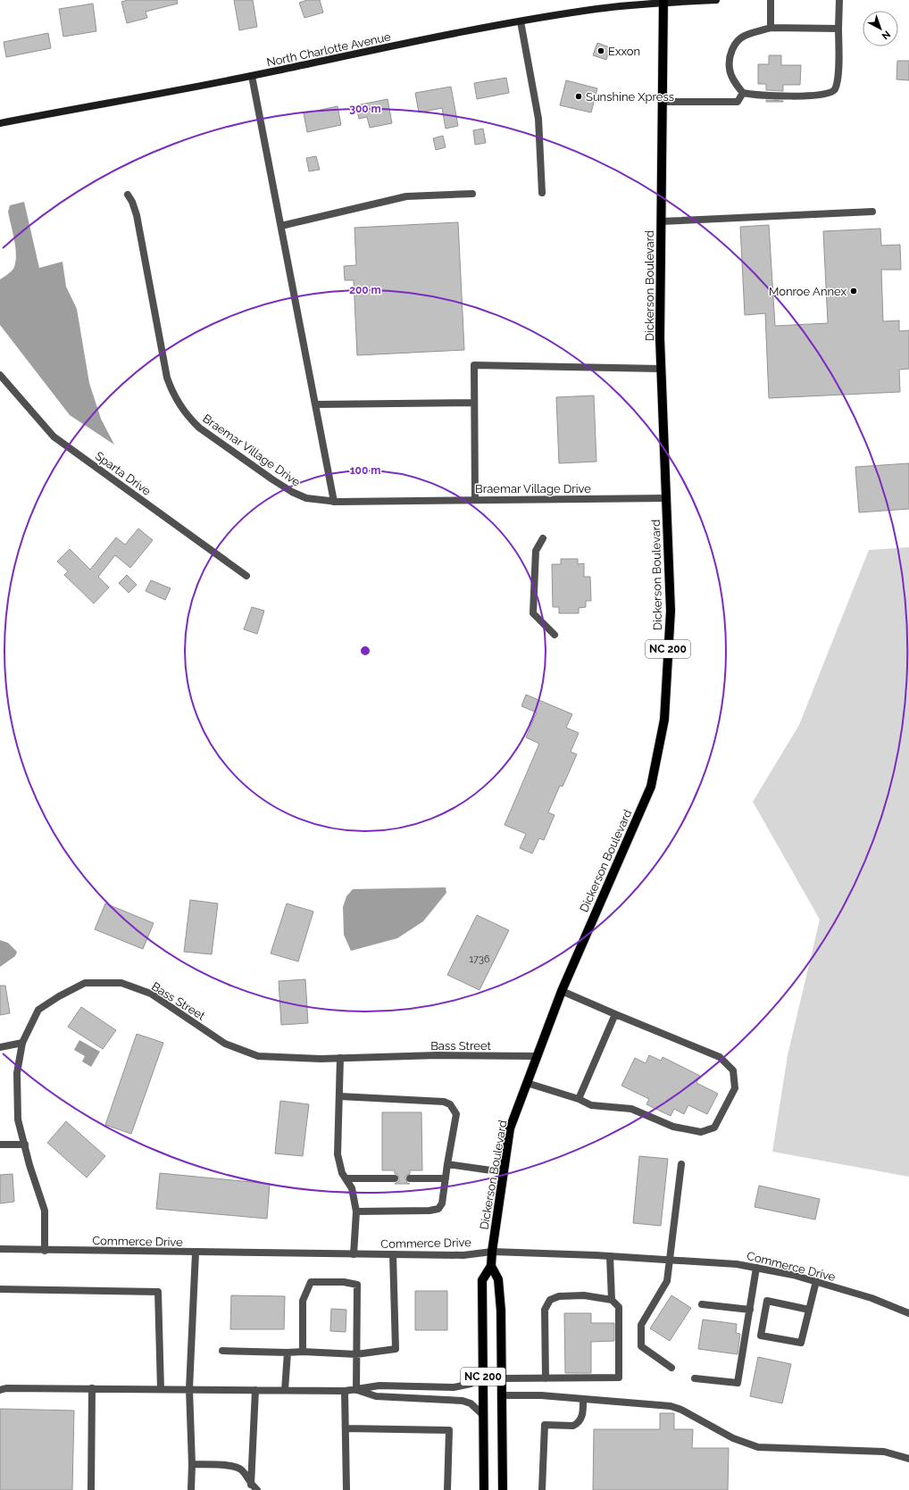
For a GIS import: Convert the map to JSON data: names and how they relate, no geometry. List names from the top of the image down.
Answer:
{
  "streets": {
    "main road": ["North Charlotte Avenue", "Dickerson Boulevard", "NC 200"],
    "street": [
      "Braemar Village Drive",
      "Sparta Drive",
      "Bass Street",
      "Commerce Drive"
    ]
  },
  "crossings": [
    ["North Charlotte Avenue", "Dickerson Boulevard"],
    ["Dickerson Boulevard", "Braemar Village Drive"],
    ["Dickerson Boulevard", "Bass Street"],
    ["Dickerson Boulevard", "Commerce Drive"],
    ["Bass Street", "Commerce Drive"]
  ],
  "places": ["Exxon", "Sunshine Xpress", "Monroe Annex"],
  "house_numbers": ["1736"],
  "north": "bottom right",
  "rings": ["300 m", "200 m", "100 m"]
}
